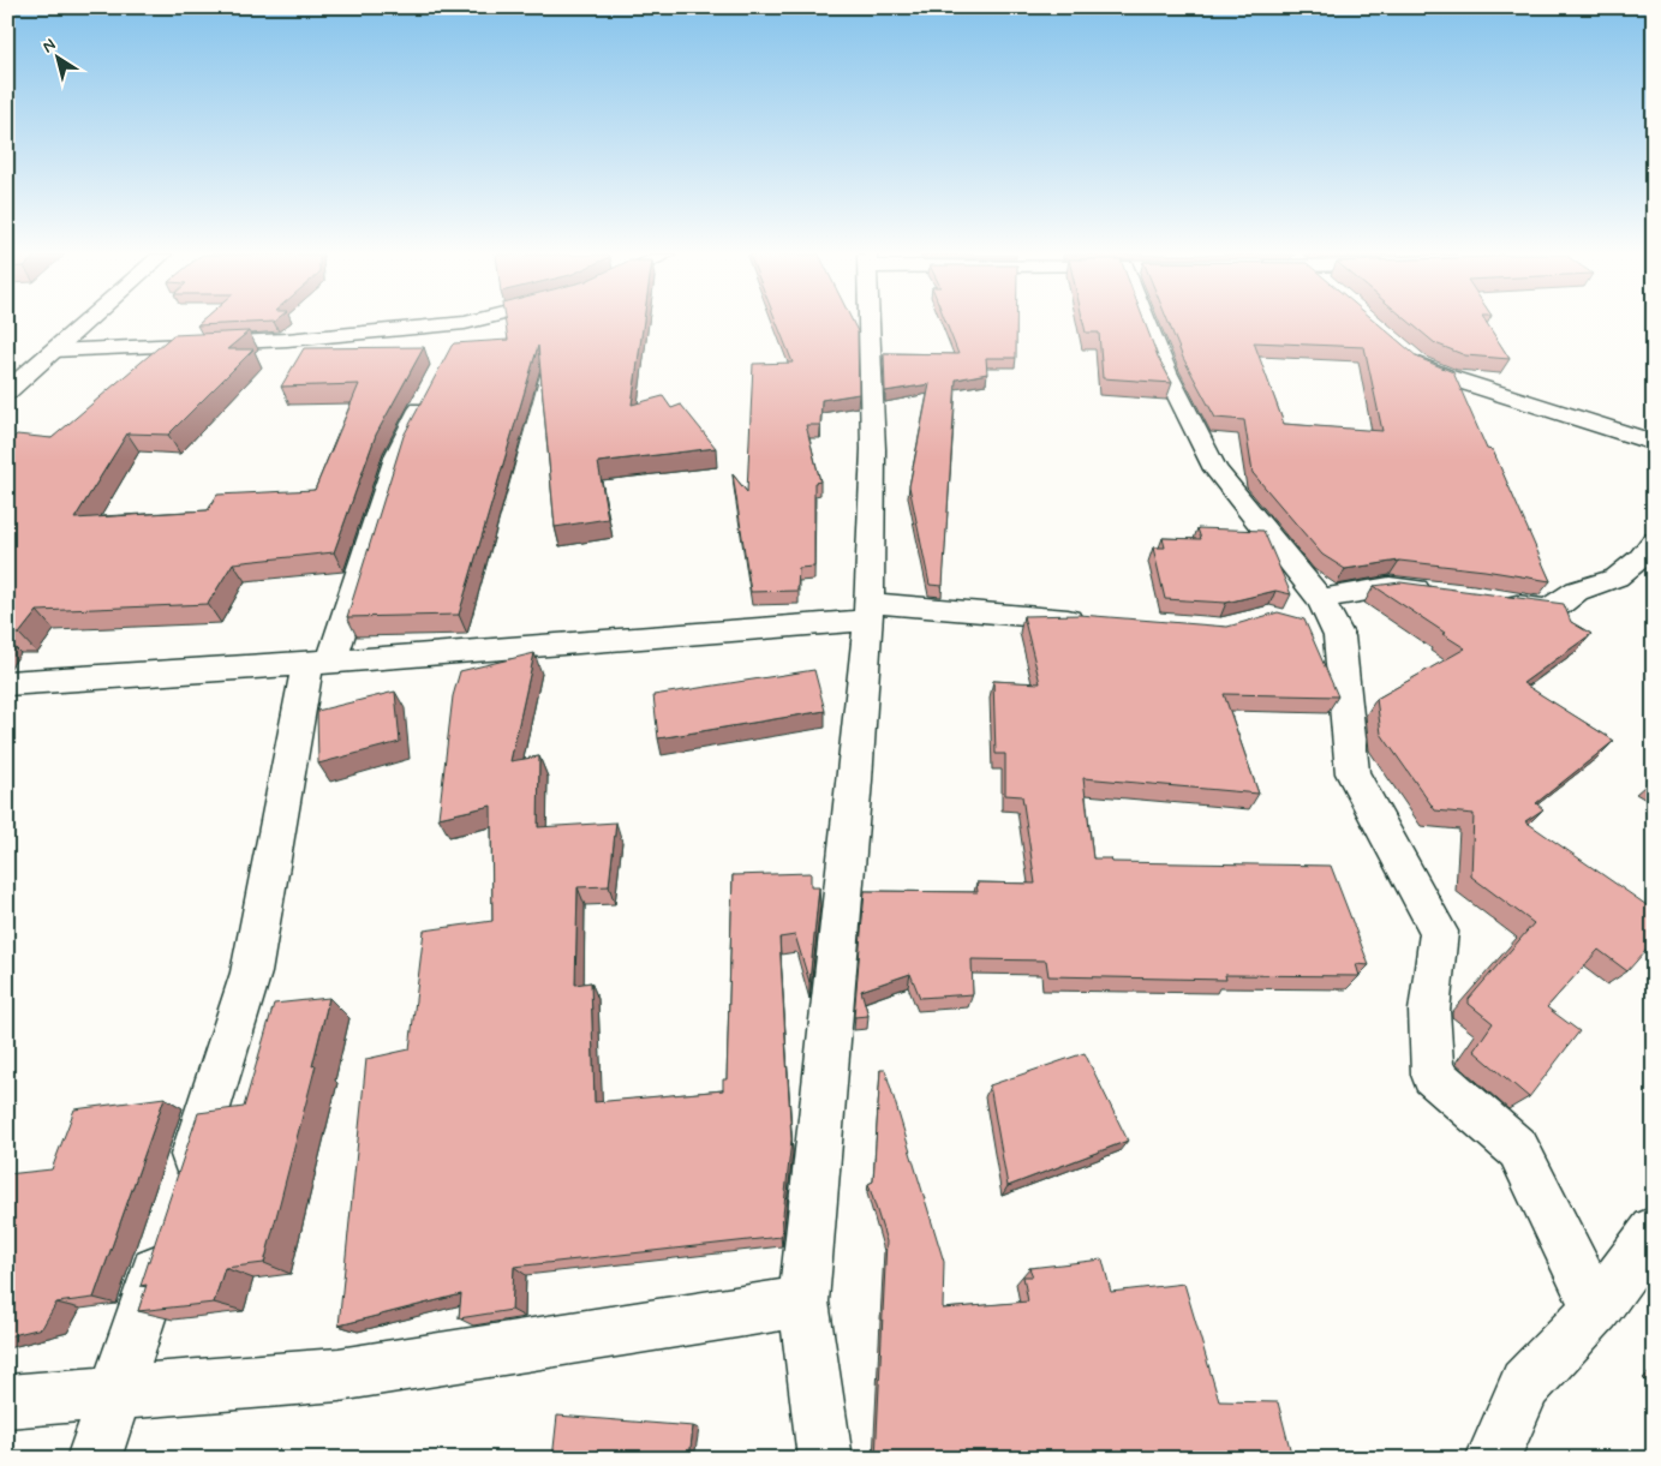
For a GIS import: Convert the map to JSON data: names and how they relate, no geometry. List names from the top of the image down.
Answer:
{
  "north": "top left"
}
